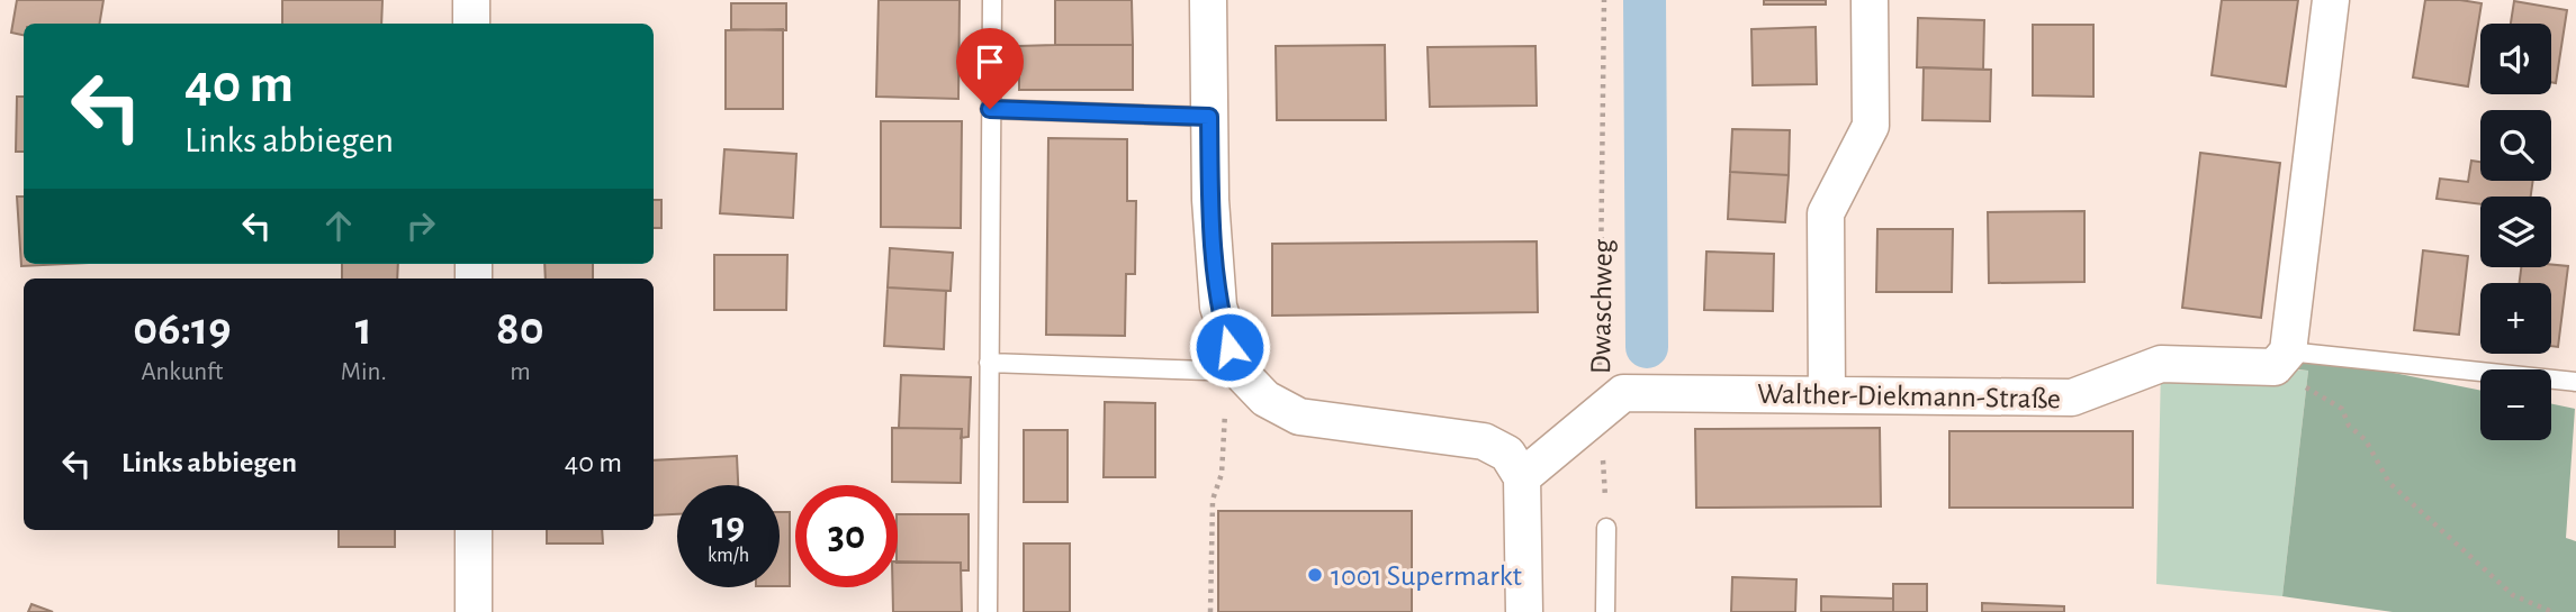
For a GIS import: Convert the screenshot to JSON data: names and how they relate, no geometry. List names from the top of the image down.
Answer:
{
  "streets": {
    "street": ["Walther-Diekmann-Straße"],
    "path": ["Dwaschweg"]
  },
  "crossings": [
    ["Dwaschweg", "Walther-Diekmann-Straße"]
  ],
  "places": ["1001 Supermarkt"],
  "page": {
    "map_buttons": ["+", "−"],
    "turn": ["40 m", "Links abbiegen"],
    "eta": [
      "06:19",
      "Ankunft",
      "1",
      "Min.",
      "80",
      "m"
    ],
    "list": [
      {
        "name": "Links abbiegen",
        "value": "40 m"
      }
    ],
    "speed": "19 km/h",
    "limit": "30"
  }
}
